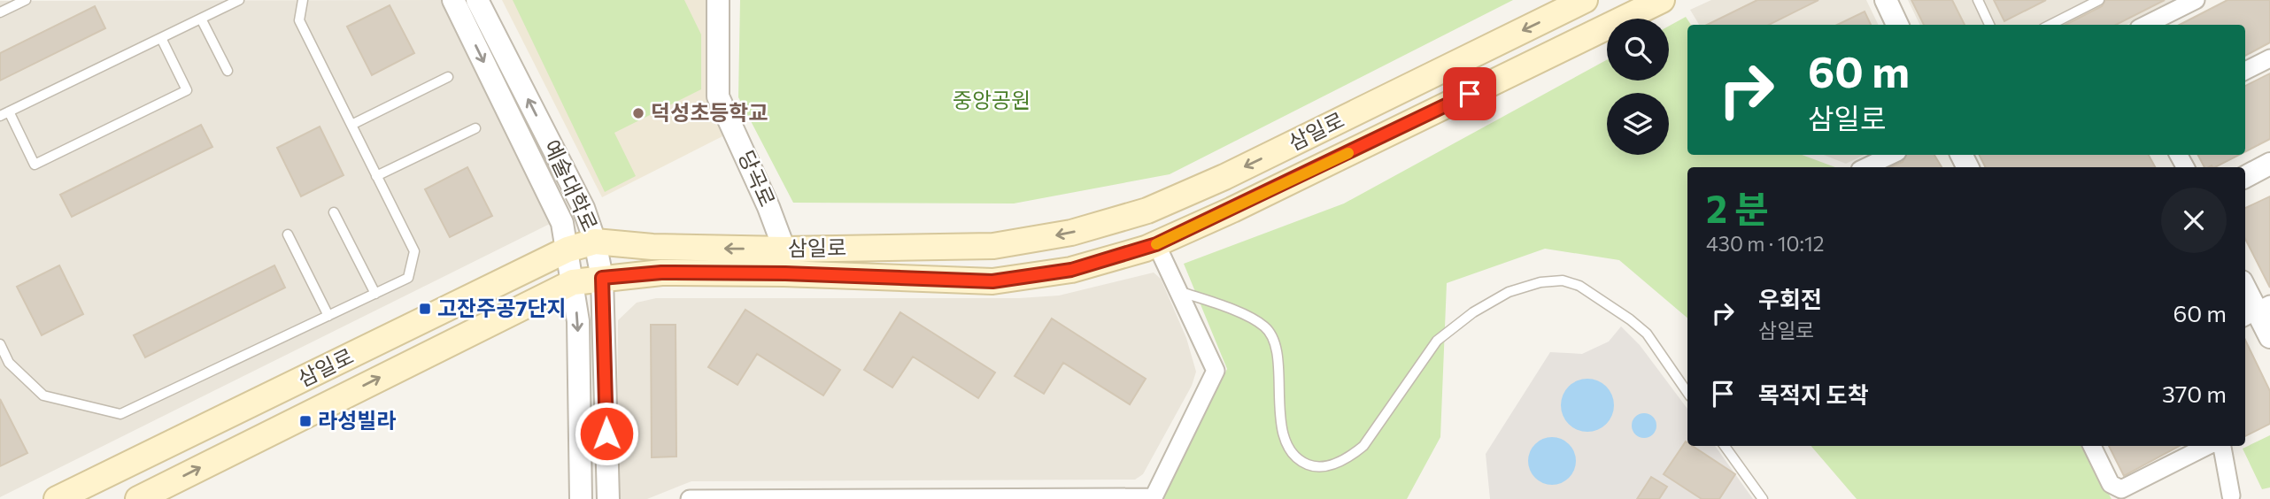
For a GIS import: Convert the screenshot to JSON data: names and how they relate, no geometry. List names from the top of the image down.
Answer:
{
  "streets": {
    "main road": ["삼일로"],
    "street": ["당곡로", "예술대학로"]
  },
  "crossings": [
    ["삼일로", "당곡로"],
    ["삼일로", "예술대학로"]
  ],
  "parks": ["중앙공원"],
  "places": {
    "other": ["덕성초등학교"],
    "transit": ["고잔주공7단지", "라성빌라"]
  },
  "page": {
    "turn": ["60 m", "삼일로"],
    "heading": ["2 분", "430 m · 10:12"],
    "list": [
      {
        "name": "우회전",
        "note": "삼일로",
        "value": "60 m"
      },
      {
        "name": "목적지 도착",
        "value": "370 m"
      }
    ]
  }
}
